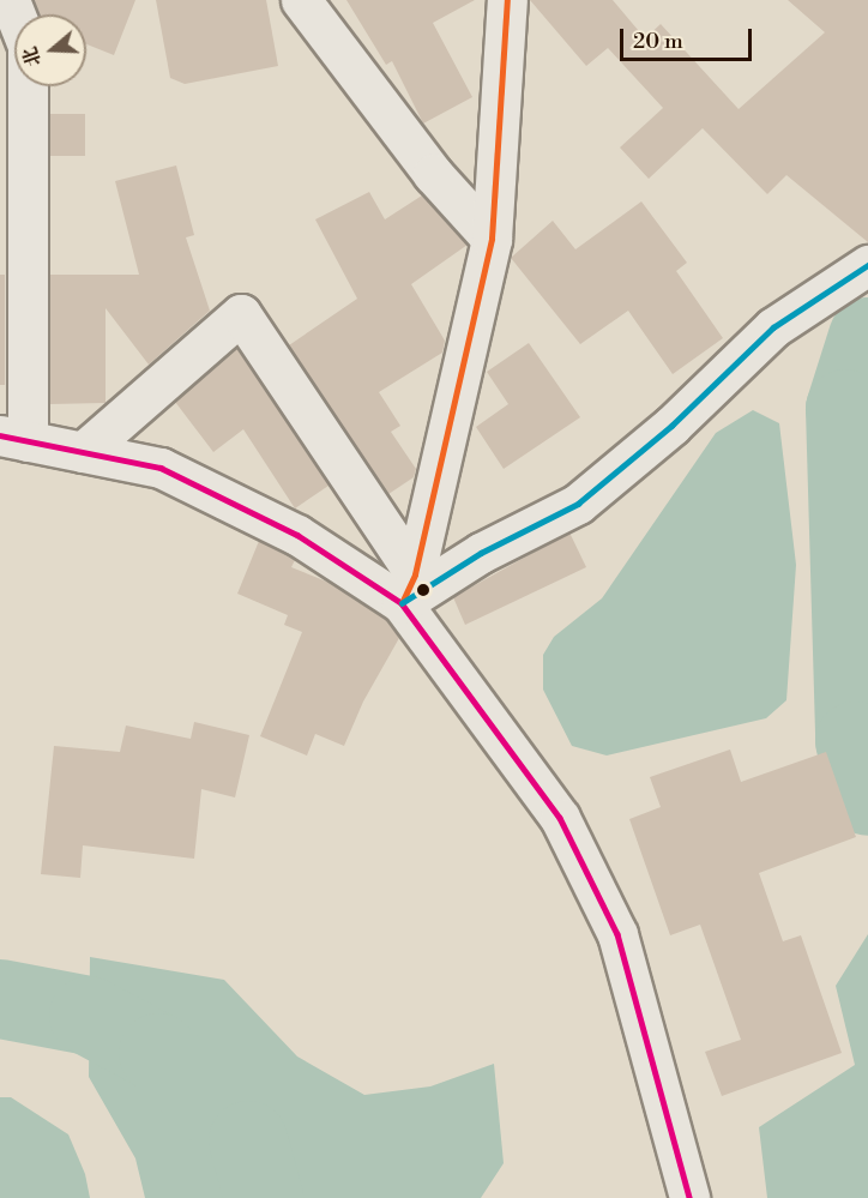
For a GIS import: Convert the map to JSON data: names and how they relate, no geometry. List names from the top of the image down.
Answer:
{
  "scale_bar": "20 m",
  "north": "left"
}
